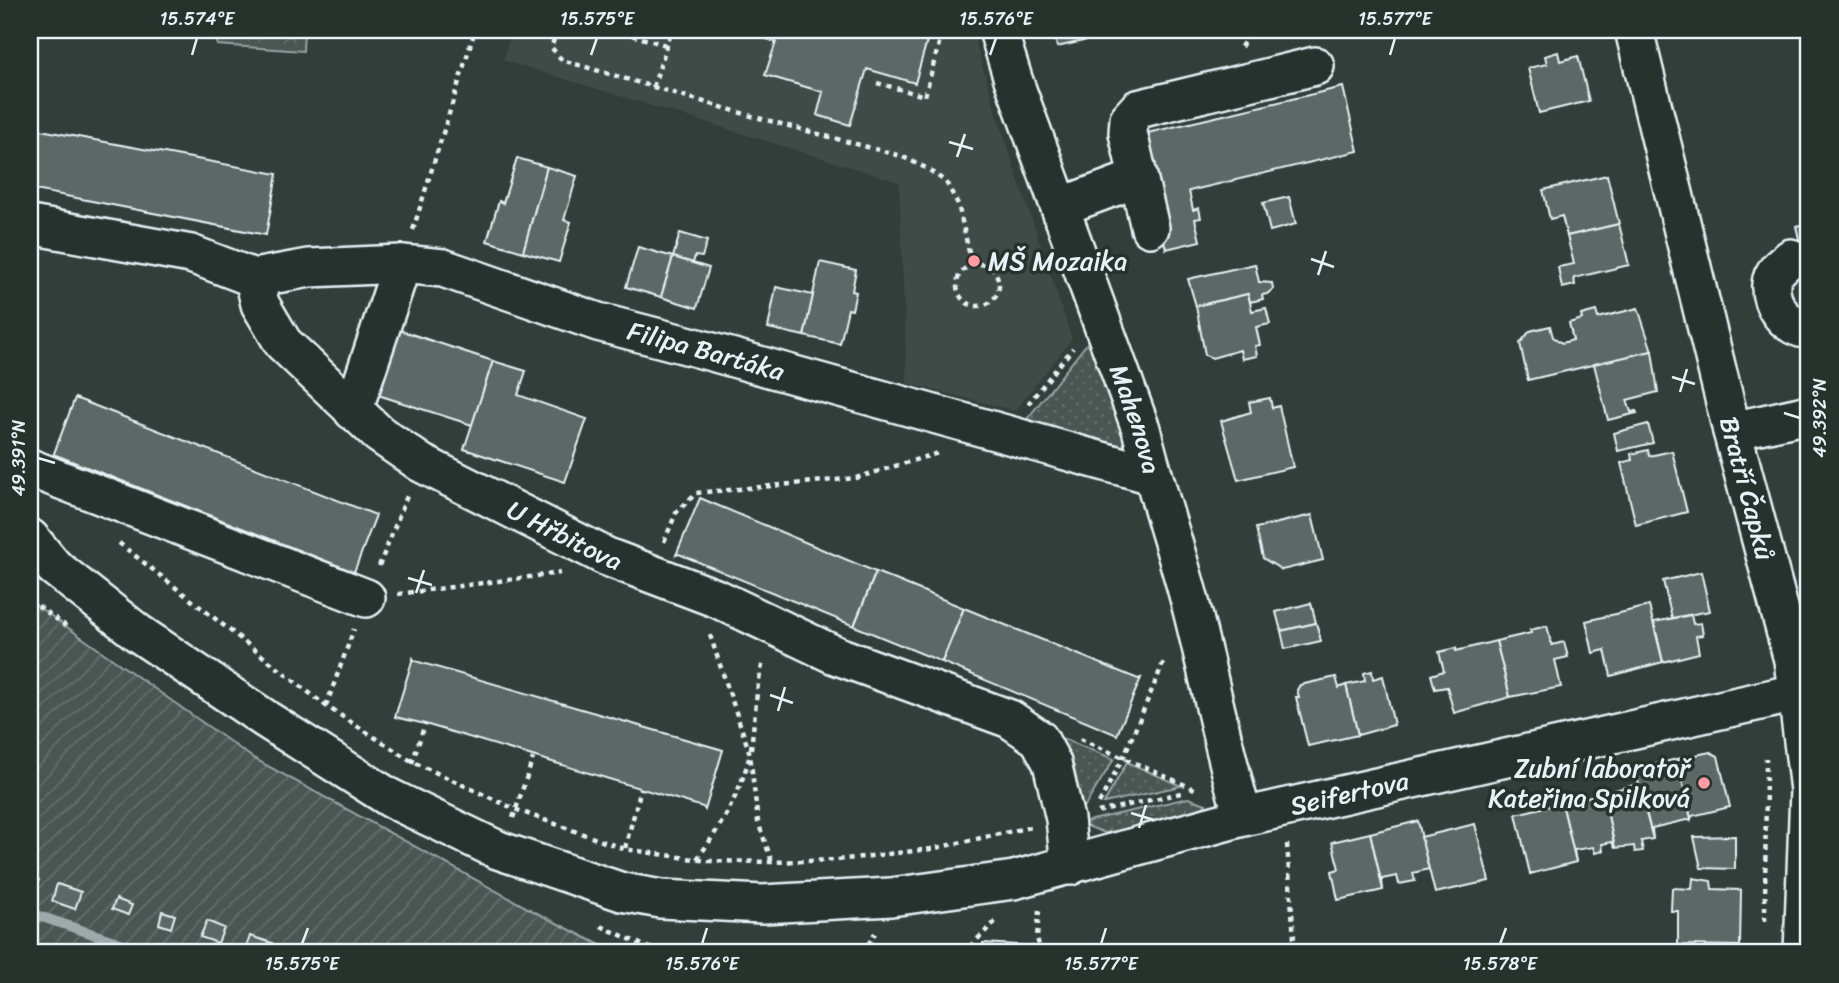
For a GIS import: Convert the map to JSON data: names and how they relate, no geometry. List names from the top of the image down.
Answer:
{
  "streets": {
    "street": [
      "Filipa Bartáka",
      "Mahenova",
      "Bratří Čapků",
      "U Hřbitova",
      "Seifertova"
    ]
  },
  "crossings": [
    ["Filipa Bartáka", "Mahenova"],
    ["Filipa Bartáka", "U Hřbitova"],
    ["Mahenova", "Seifertova"],
    ["Bratří Čapků", "Seifertova"],
    ["U Hřbitova", "Seifertova"]
  ],
  "places": ["MŠ Mozaika", "Zubní laboratoř Kateřina Spilková"],
  "coordinates": [
    "15.574°E",
    "15.575°E",
    "15.576°E",
    "15.577°E",
    "49.392°N",
    "49.391°N",
    "15.578°E"
  ]
}
